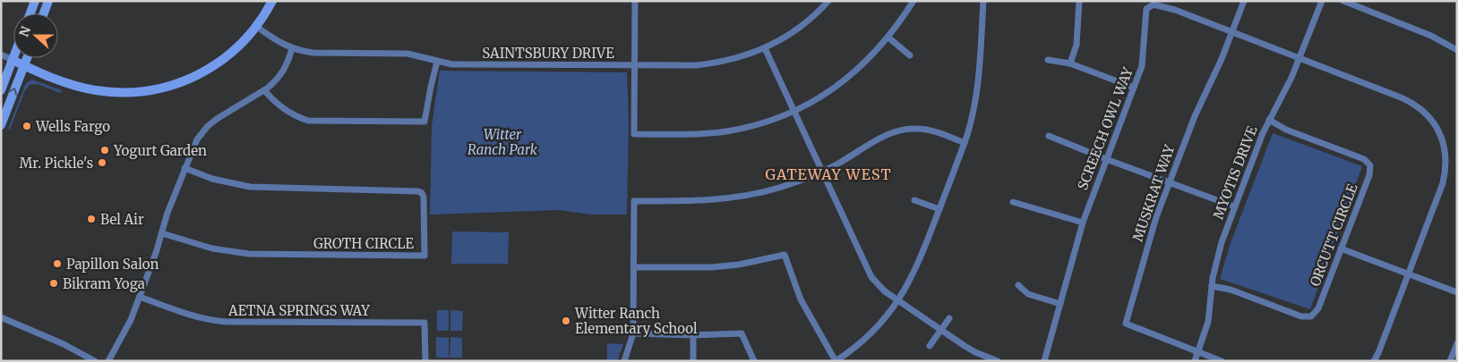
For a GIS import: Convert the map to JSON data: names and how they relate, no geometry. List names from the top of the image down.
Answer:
{
  "streets": {
    "street": [
      "SAINTSBURY DRIVE",
      "SCREECH OWL WAY",
      "MYOTIS DRIVE",
      "MUSKRAT WAY",
      "ORCUTT CIRCLE",
      "GROTH CIRCLE",
      "AETNA SPRINGS WAY"
    ]
  },
  "crossings": [
    ["SCREECH OWL WAY", "MYOTIS DRIVE"],
    ["SCREECH OWL WAY", "MUSKRAT WAY"],
    ["MYOTIS DRIVE", "MUSKRAT WAY"],
    ["MYOTIS DRIVE", "ORCUTT CIRCLE"]
  ],
  "districts": ["GATEWAY WEST"],
  "parks": ["Witter Ranch Park"],
  "places": [
    "Wells Fargo",
    "Yogurt Garden",
    "Mr. Pickle's",
    "Bel Air",
    "Papillon Salon",
    "Bikram Yoga",
    "Witter Ranch Elementary School"
  ],
  "north": "left"
}
